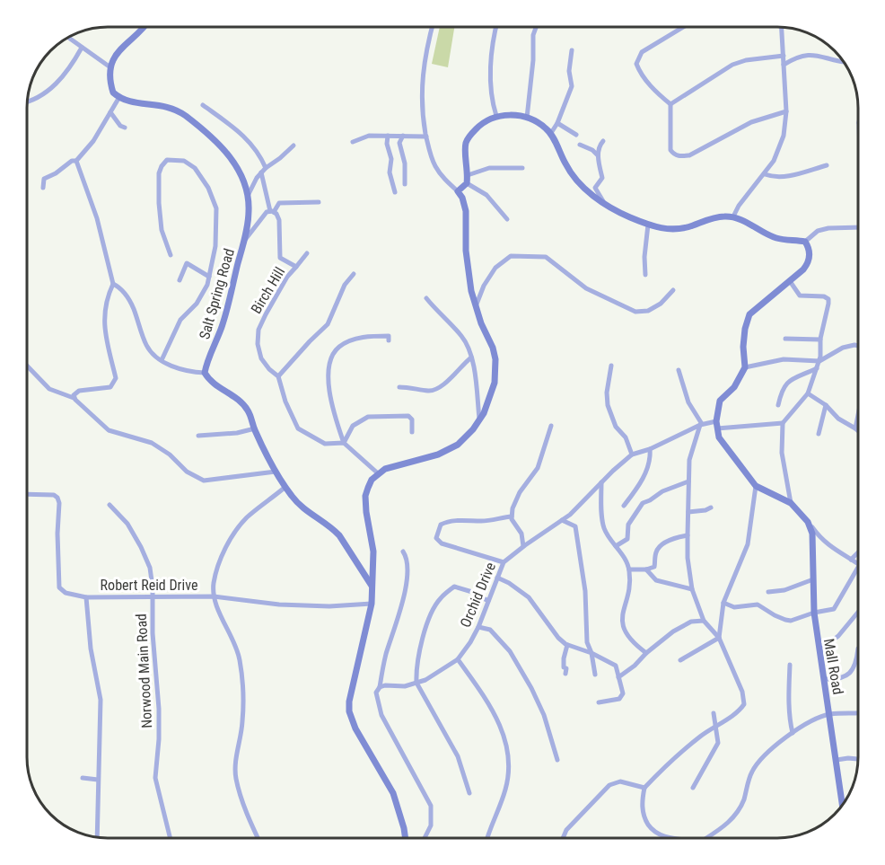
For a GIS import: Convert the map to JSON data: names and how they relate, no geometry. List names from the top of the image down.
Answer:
{
  "streets": {
    "street": [
      "Birch Hill",
      "Salt Spring Road",
      "Robert Reid Drive",
      "Orchid Drive",
      "Mall Road",
      "Norwood Main Road"
    ]
  },
  "crossings": [
    ["Robert Reid Drive", "Norwood Main Road"]
  ]
}
